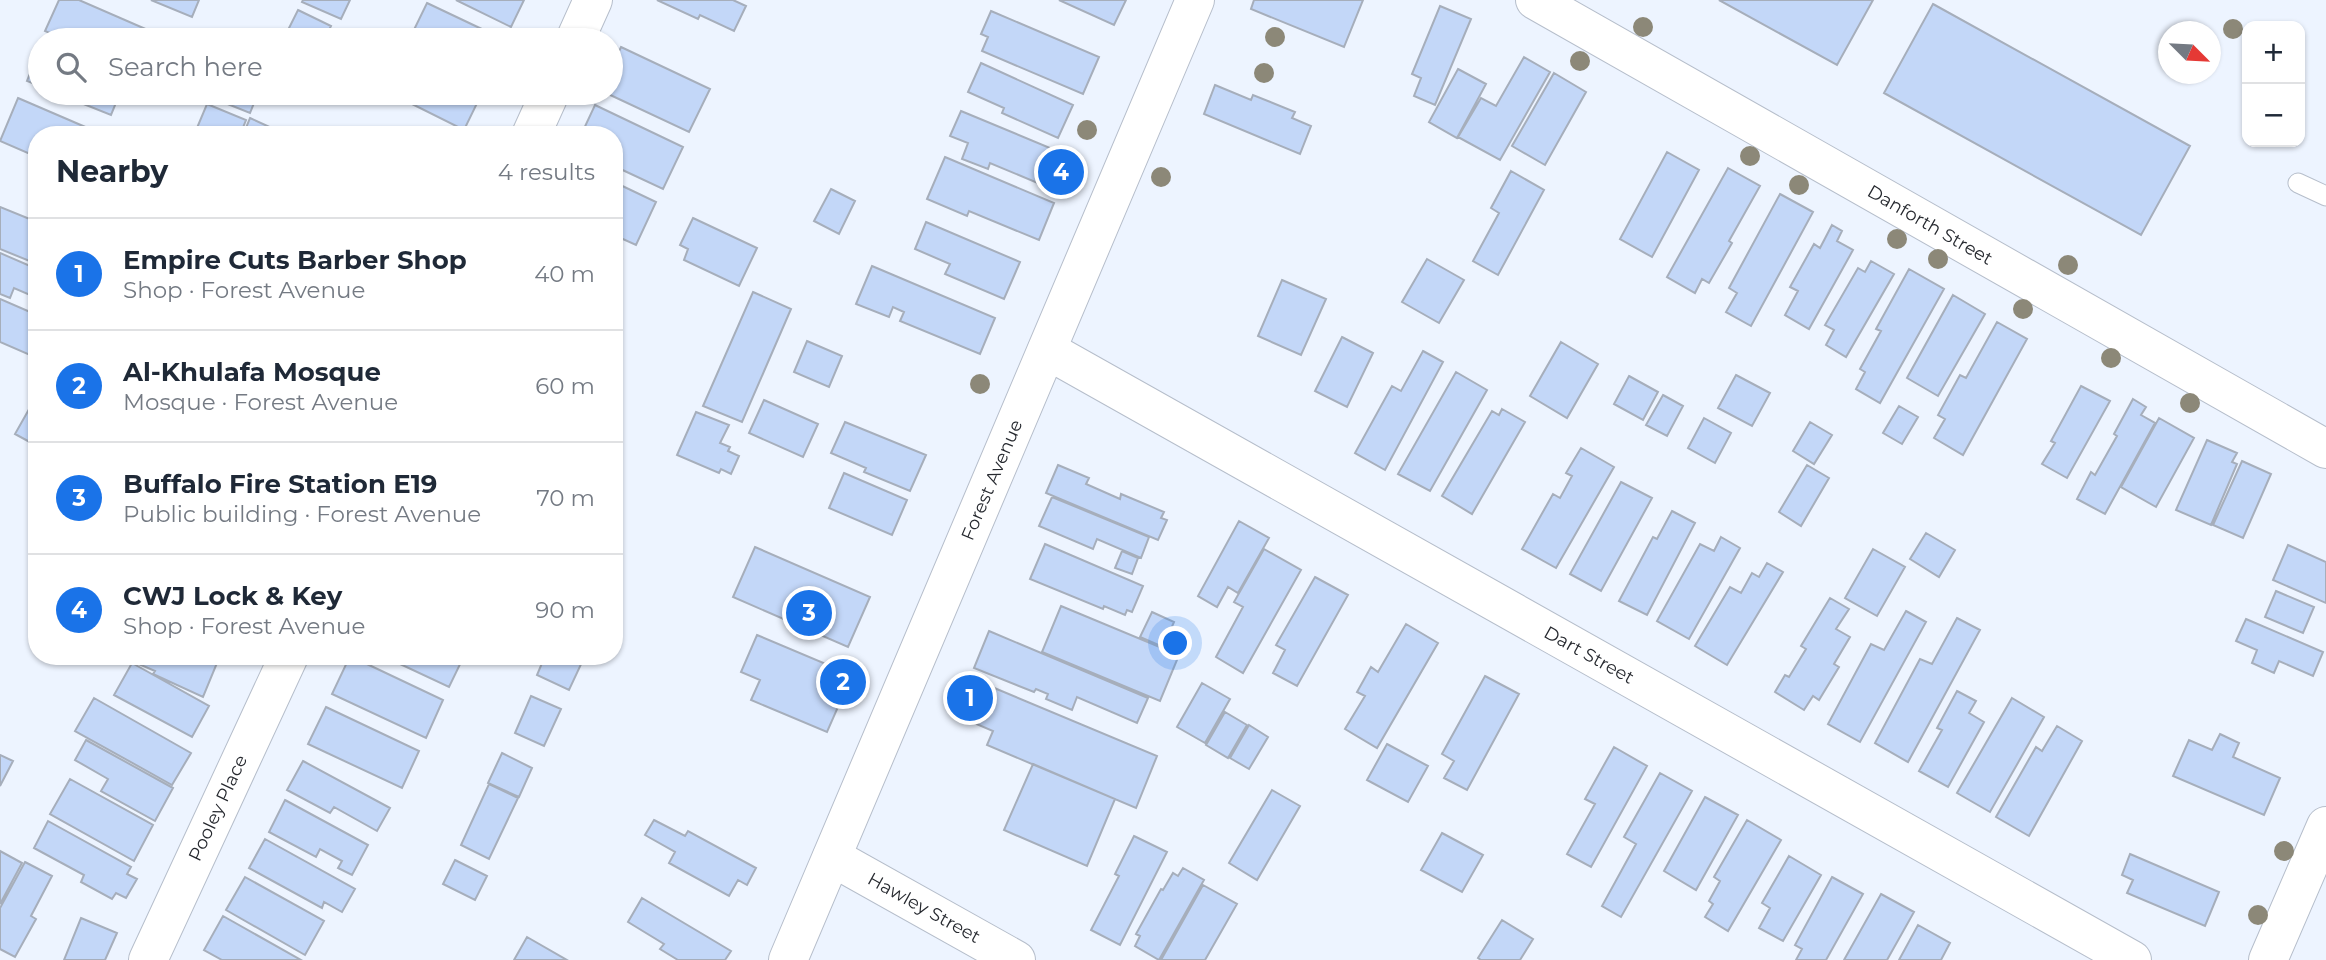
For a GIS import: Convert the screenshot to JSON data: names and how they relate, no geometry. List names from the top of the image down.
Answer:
{
  "streets": {
    "street": [
      "Danforth Street",
      "Forest Avenue",
      "Dart Street",
      "Pooley Place",
      "Hawley Street"
    ]
  },
  "crossings": [
    ["Forest Avenue", "Dart Street"],
    ["Forest Avenue", "Hawley Street"]
  ],
  "north": "bottom right",
  "page": {
    "map_buttons": ["+", "−"],
    "search": "Search here",
    "heading": ["Nearby", "4 results"],
    "pins": [
      "4",
      "3",
      "2",
      "1"
    ],
    "list": [
      {
        "mark": "1",
        "name": "Empire Cuts Barber Shop",
        "note": "Shop · Forest Avenue",
        "value": "40 m"
      },
      {
        "mark": "2",
        "name": "Al-Khulafa Mosque",
        "note": "Mosque · Forest Avenue",
        "value": "60 m"
      },
      {
        "mark": "3",
        "name": "Buffalo Fire Station E19",
        "note": "Public building · Forest Avenue",
        "value": "70 m"
      },
      {
        "mark": "4",
        "name": "CWJ Lock & Key",
        "note": "Shop · Forest Avenue",
        "value": "90 m"
      }
    ]
  }
}
